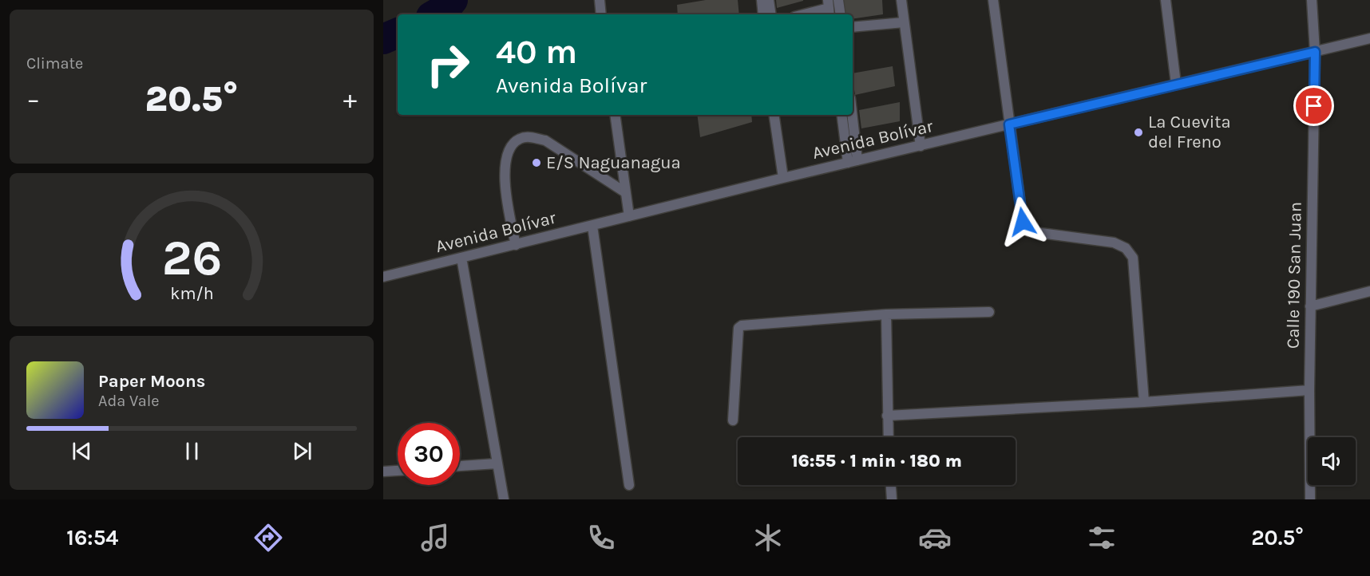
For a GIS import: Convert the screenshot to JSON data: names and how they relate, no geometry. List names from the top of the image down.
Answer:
{
  "streets": {
    "street": ["Avenida Bolívar", "Calle 190 San Juan"]
  },
  "crossings": [
    ["Avenida Bolívar", "Calle 190 San Juan"]
  ],
  "places": ["La Cuevita del Freno", "E/S Naguanagua"],
  "page": {
    "tile": "Climate",
    "turn": ["40 m", "Avenida Bolívar"],
    "heat": ["−", "20.5°", "+"],
    "song": ["Paper Moons", "Ada Vale"],
    "limit": "30",
    "trip": "16:55 · 1 min · 180 m",
    "tabs": ["16:54", "20.5°"],
    "gauge": ["26", "km/h"]
  }
}
